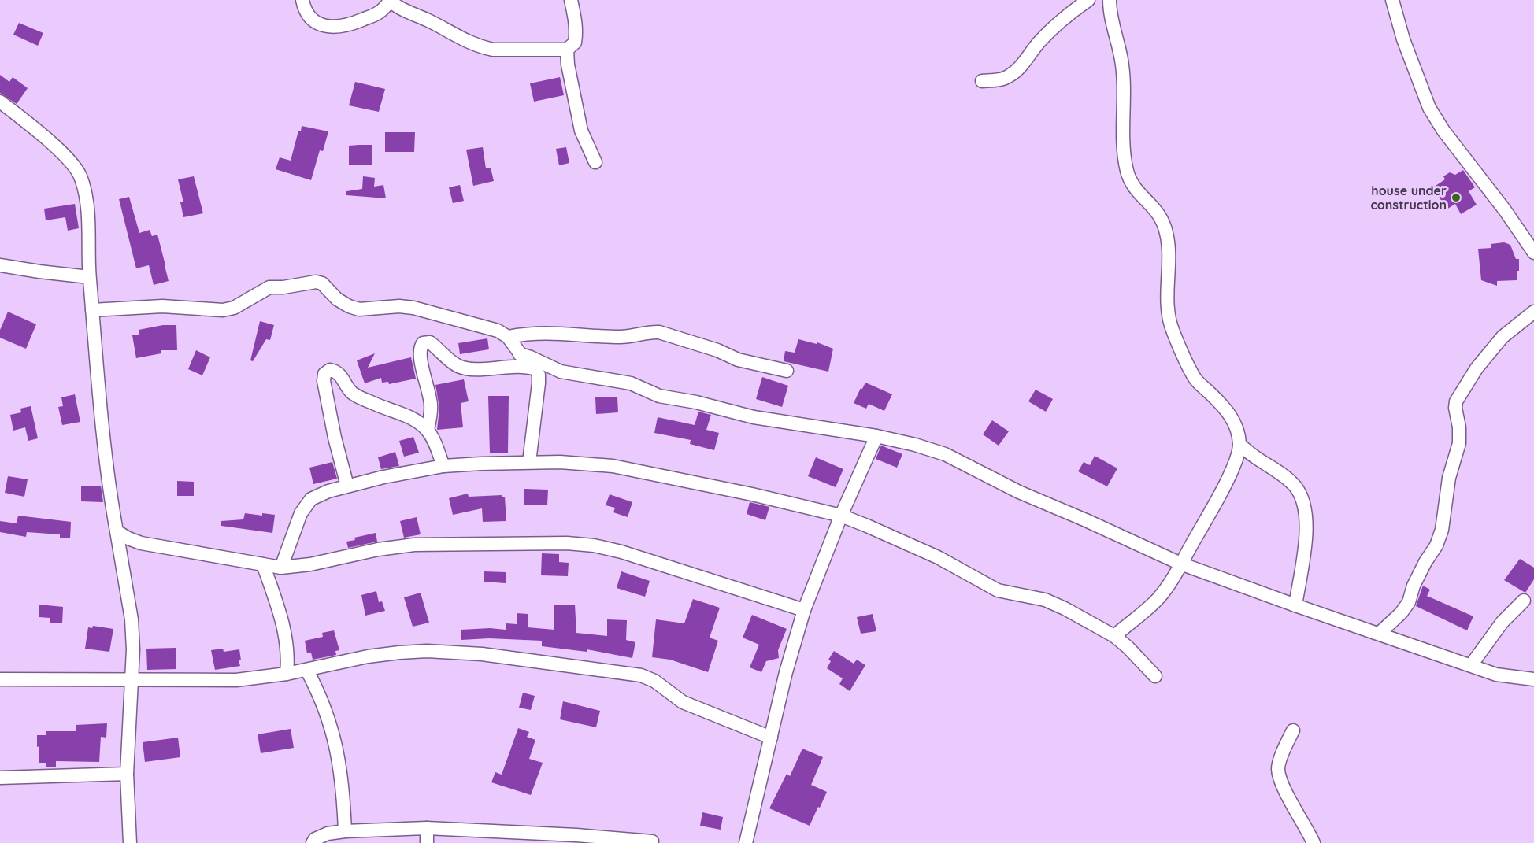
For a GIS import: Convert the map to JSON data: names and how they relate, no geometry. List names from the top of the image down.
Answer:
{
  "places": ["house under construction"]
}
